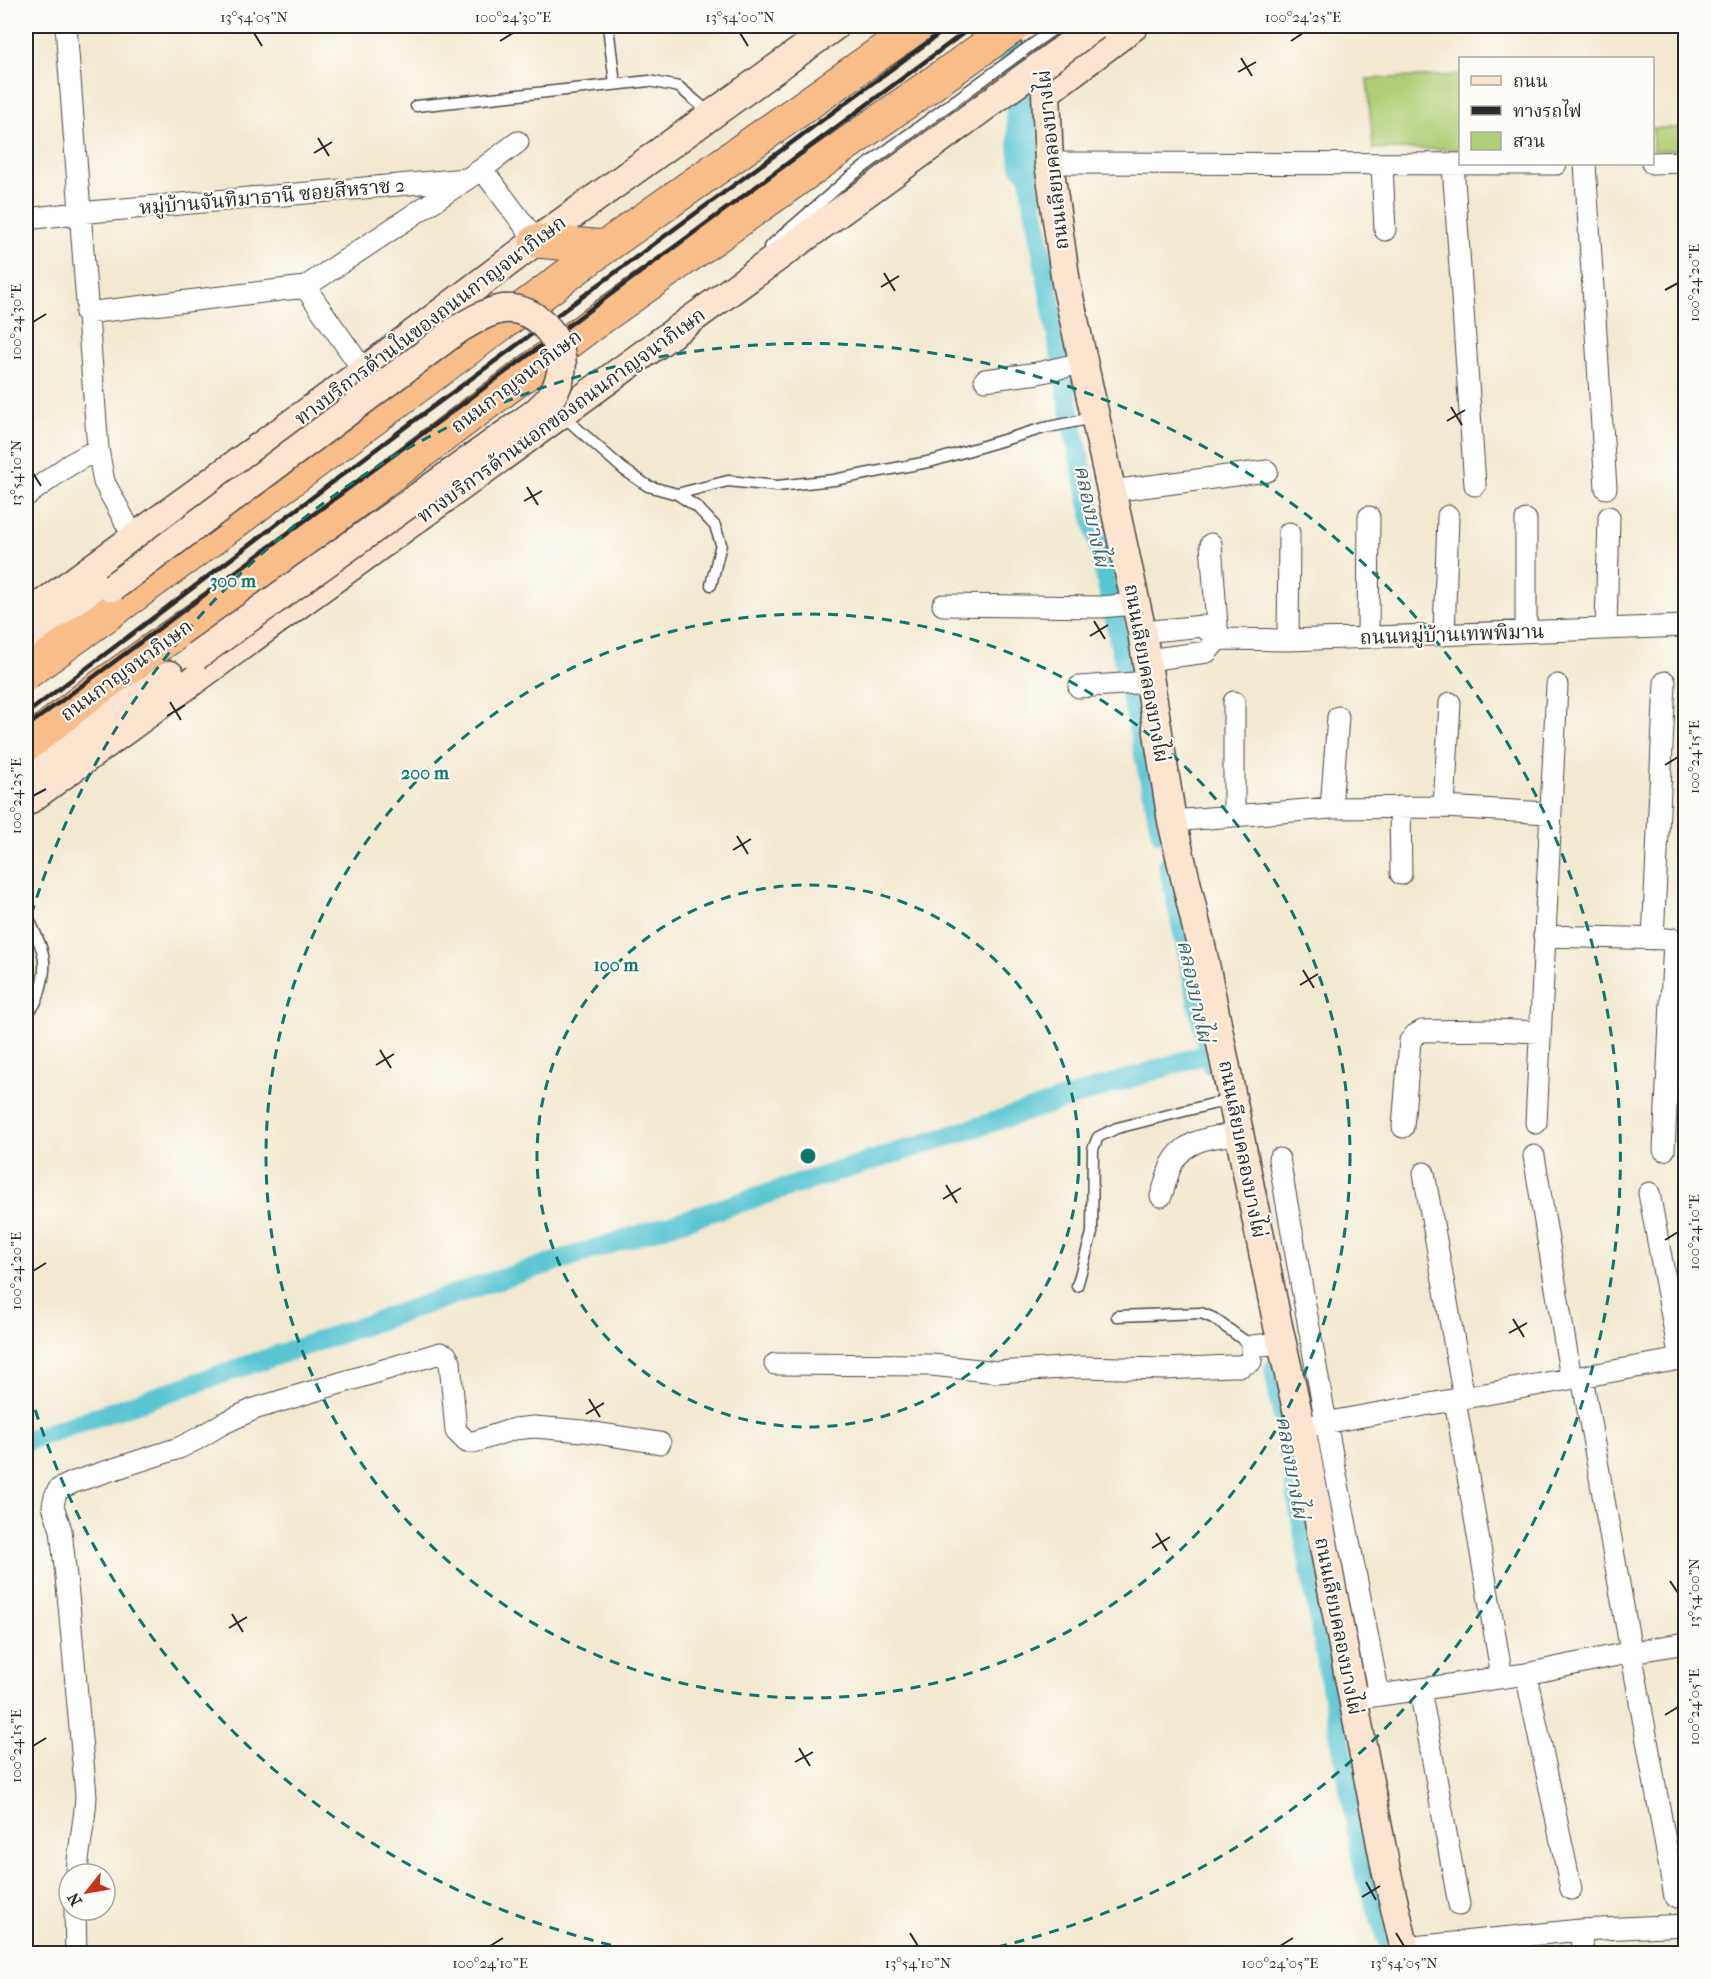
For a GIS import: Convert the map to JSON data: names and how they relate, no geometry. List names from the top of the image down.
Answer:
{
  "streets": {
    "highway": ["ถนนกาญจนาภิเษก"],
    "main road": ["ถนนเลียบคลองบางไผ่", "ทางบริการด้านในของถนนกาญจนาภิเษก", "ทางบริการด้านนอกของถนนกาญจนาภิเษก"],
    "street": ["หมู่บ้านจันทิมาธานี ซอยสีหราช 2", "ถนนหมู่บ้านเทพพิมาน"]
  },
  "crossings": [
    ["ถนนเลียบคลองบางไผ่", "ถนนหมู่บ้านเทพพิมาน"]
  ],
  "water": ["คลองบางไผ่"],
  "legend": ["ถนน", "ทางรถไฟ", "สวน"],
  "north": "bottom left",
  "coordinates": [
    "13°54'05\"N",
    "100°24'30\"E",
    "13°54'00\"N",
    "100°24'25\"E",
    "100°24'20\"E",
    "13°54'10\"N",
    "100°24'15\"E",
    "100°24'10\"E",
    "100°24'05\"E"
  ],
  "rings": ["300 m", "200 m", "100 m"]
}
